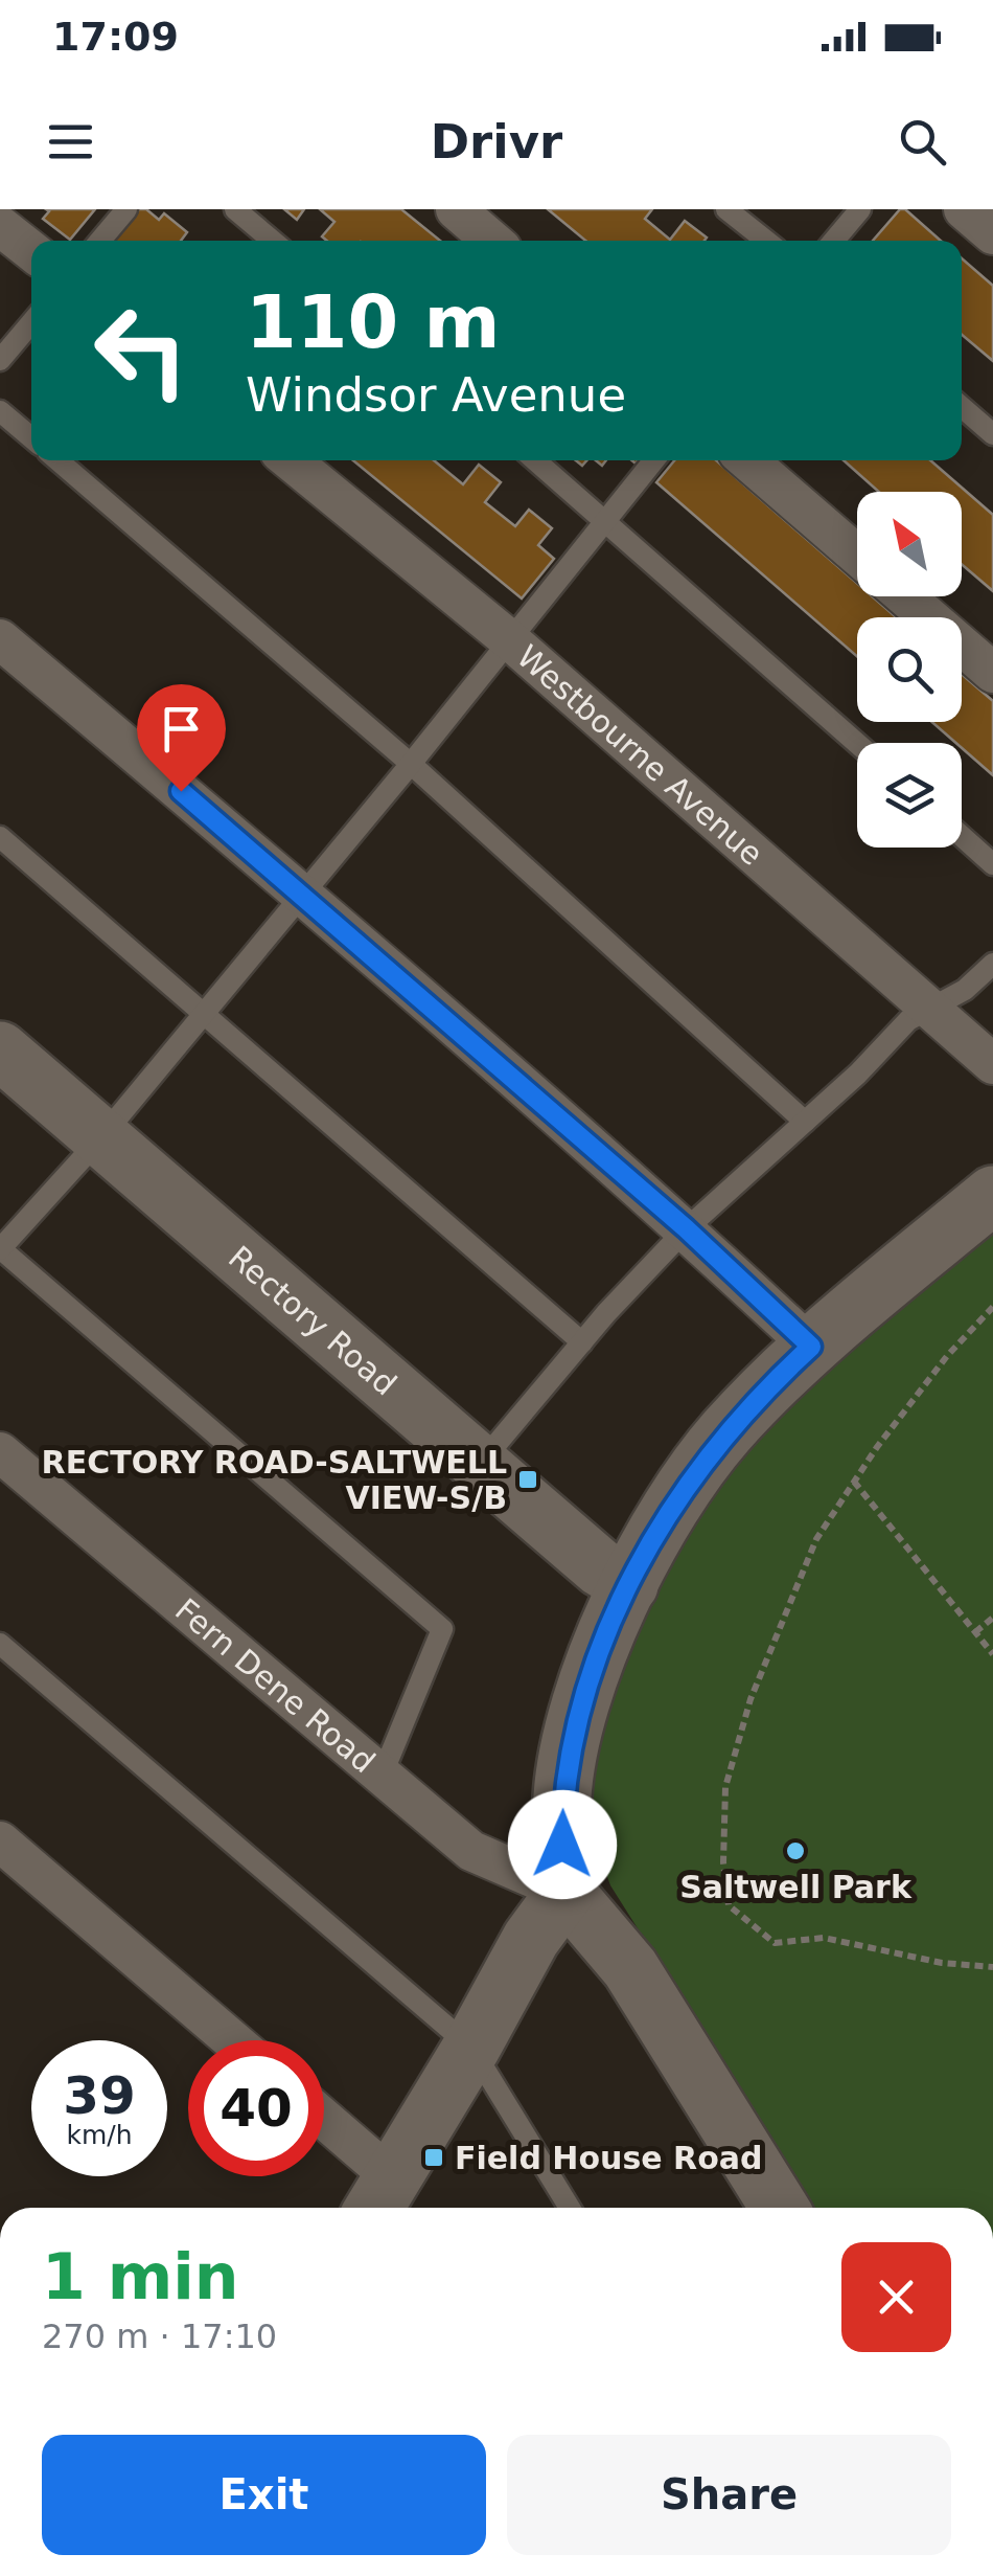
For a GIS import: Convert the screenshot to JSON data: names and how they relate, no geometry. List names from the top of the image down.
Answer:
{
  "streets": {
    "street": ["Westbourne Avenue", "Rectory Road", "Fern Dene Road"]
  },
  "places": {
    "transit": ["RECTORY ROAD-SALTWELL VIEW-S/B", "Field House Road"],
    "other": ["Saltwell Park"]
  },
  "north": "top left",
  "page": {
    "status": "17:09",
    "header": "Drivr",
    "turn": ["110 m", "Windsor Avenue"],
    "speed": "39 km/h",
    "limit": "40",
    "heading": ["1 min", "270 m · 17:10"],
    "buttons": ["Exit", "Share"]
  }
}
